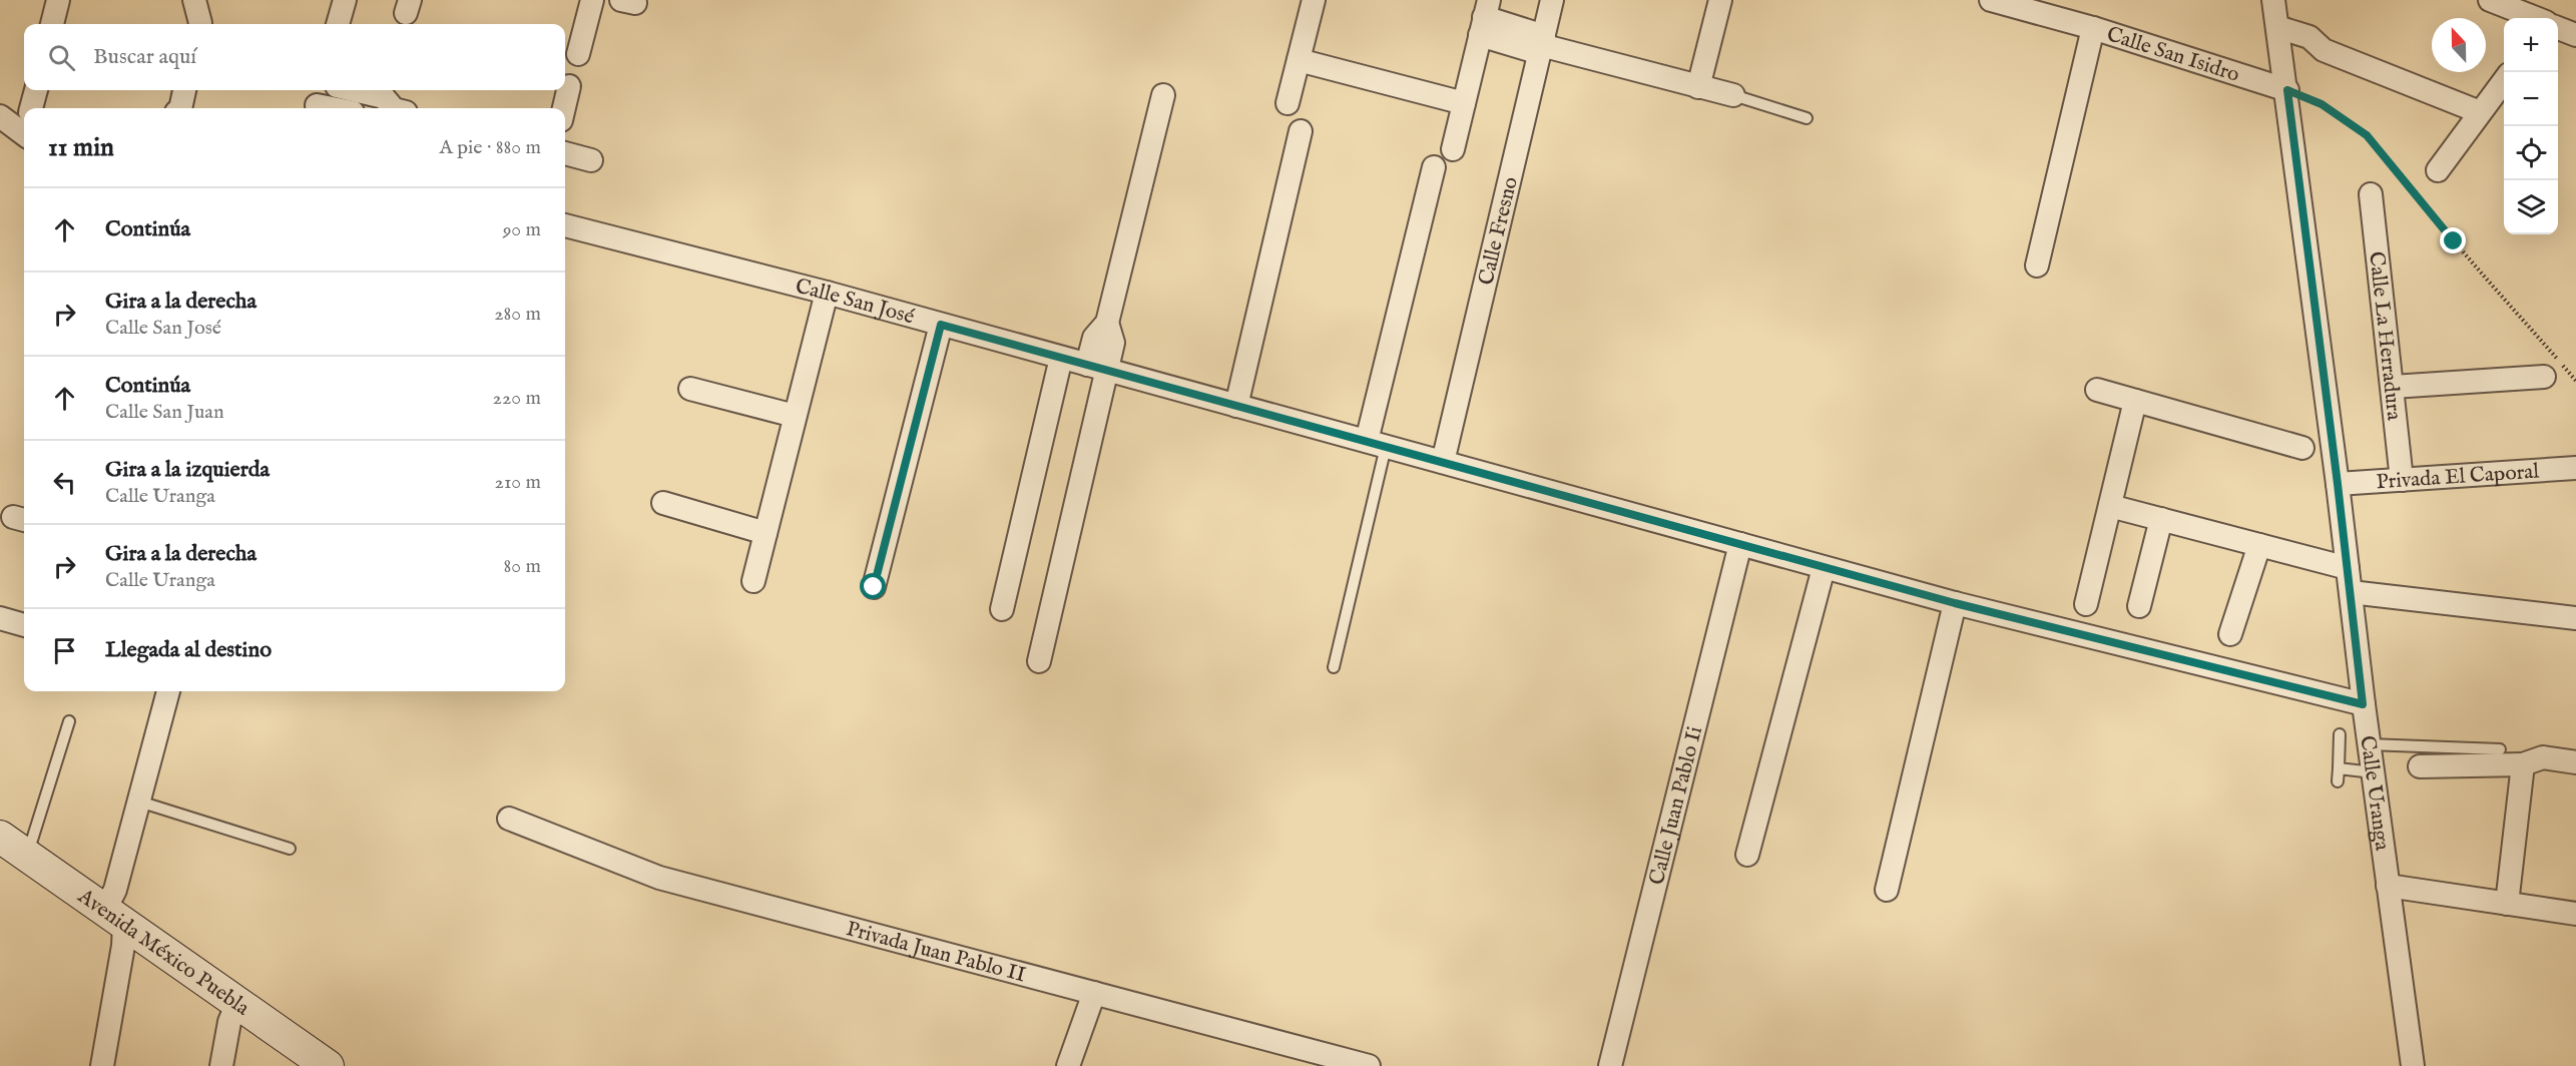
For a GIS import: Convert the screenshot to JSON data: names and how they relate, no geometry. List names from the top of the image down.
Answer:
{
  "streets": {
    "main road": ["Avenida México Puebla"],
    "street": [
      "Calle San Isidro",
      "Calle Fresno",
      "Calle San José",
      "Calle La Herradura",
      "Privada El Caporal",
      "Calle Uranga",
      "Calle Juan Pablo Ii",
      "Privada Juan Pablo II"
    ]
  },
  "crossings": [
    ["Calle San Isidro", "Calle Uranga"],
    ["Calle Fresno", "Calle San José"],
    ["Calle San José", "Calle Uranga"],
    ["Calle San José", "Calle Juan Pablo Ii"],
    ["Calle La Herradura", "Privada El Caporal"],
    ["Privada El Caporal", "Calle Uranga"]
  ],
  "north": "top",
  "page": {
    "map_buttons": ["+", "−"],
    "search": "Buscar aquí",
    "heading": ["11 min", "A pie · 880 m"],
    "list": [
      ["Continúa", "90 m"],
      ["Gira a la derecha", "Calle San José", "280 m"],
      ["Continúa", "Calle San Juan", "220 m"],
      ["Gira a la izquierda", "Calle Uranga", "210 m"],
      ["Gira a la derecha", "Calle Uranga", "80 m"],
      "Llegada al destino"
    ]
  }
}
